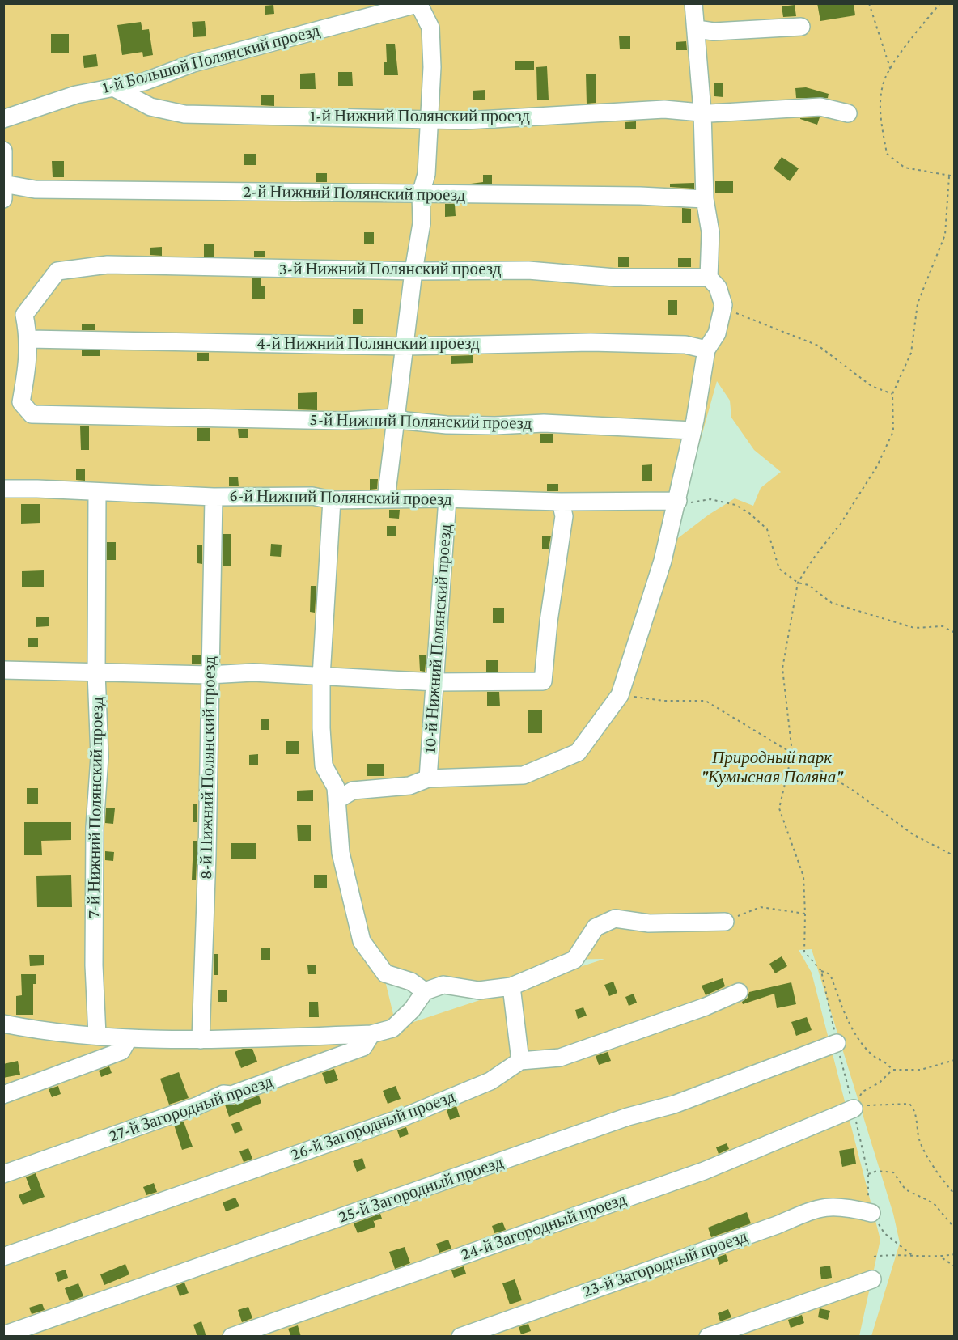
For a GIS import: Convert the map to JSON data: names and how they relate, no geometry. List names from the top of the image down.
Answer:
{
  "streets": {
    "street": [
      "1-й Большой Полянский проезд",
      "1-й Нижний Полянский проезд",
      "2-й Нижний Полянский проезд",
      "3-й Нижний Полянский проезд",
      "4-й Нижний Полянский проезд",
      "5-й Нижний Полянский проезд",
      "6-й Нижний Полянский проезд",
      "10-й Нижний Полянский проезд",
      "8-й Нижний Полянский проезд",
      "7-й Нижний Полянский проезд",
      "27-й Загородный проезд",
      "26-й Загородный проезд",
      "25-й Загородный проезд",
      "24-й Загородный проезд",
      "23-й Загородный проезд"
    ]
  },
  "crossings": [
    ["1-й Большой Полянский проезд", "1-й Нижний Полянский проезд"],
    ["3-й Нижний Полянский проезд", "4-й Нижний Полянский проезд"],
    ["3-й Нижний Полянский проезд", "5-й Нижний Полянский проезд"],
    ["4-й Нижний Полянский проезд", "5-й Нижний Полянский проезд"],
    ["6-й Нижний Полянский проезд", "10-й Нижний Полянский проезд"],
    ["6-й Нижний Полянский проезд", "8-й Нижний Полянский проезд"],
    ["6-й Нижний Полянский проезд", "7-й Нижний Полянский проезд"]
  ],
  "parks": ["Природный парк \"Кумысная Поляна\""]
}
